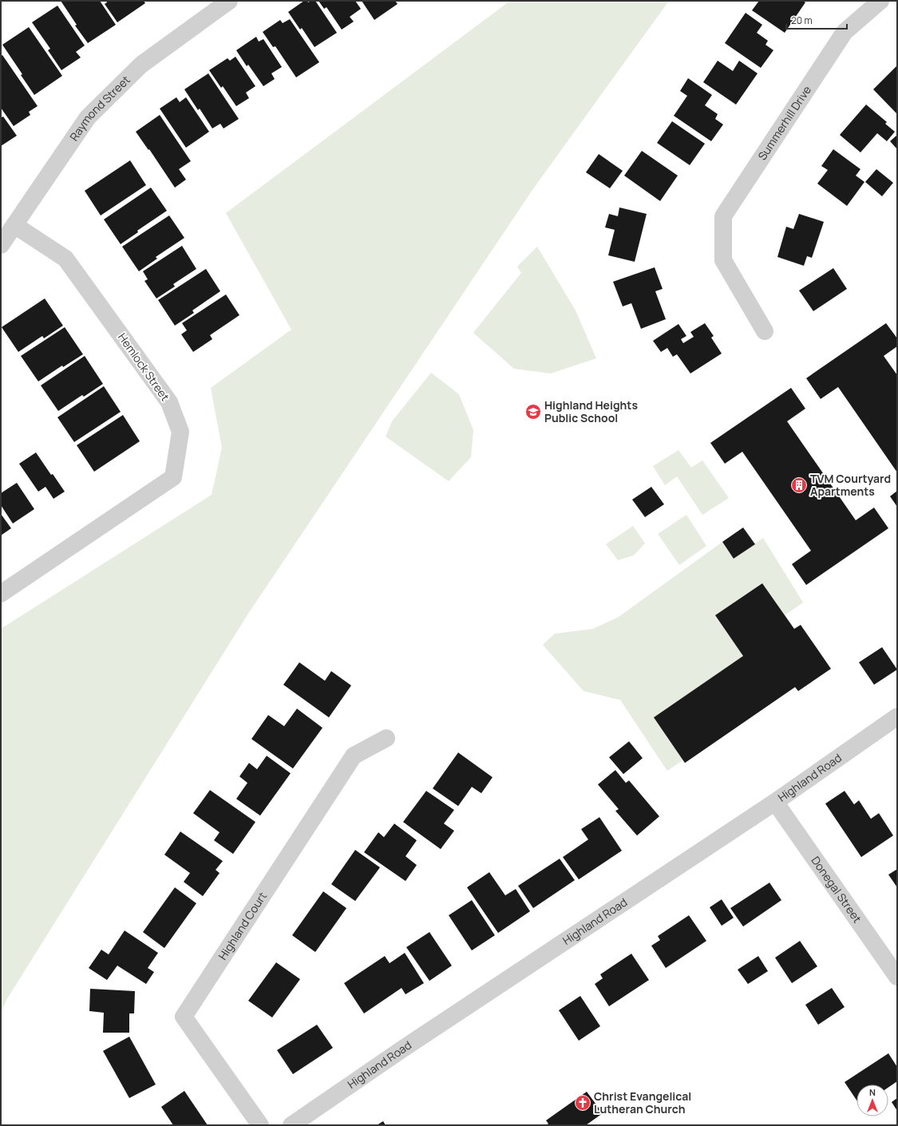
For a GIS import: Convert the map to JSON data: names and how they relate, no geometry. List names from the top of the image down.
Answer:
{
  "streets": {
    "street": [
      "Raymond Street",
      "Summerhill Drive",
      "Hemlock Street",
      "Highland Road",
      "Donegal Street",
      "Highland Court"
    ]
  },
  "crossings": [
    ["Raymond Street", "Hemlock Street"],
    ["Highland Road", "Donegal Street"]
  ],
  "places": {
    "school or university": ["Highland Heights Public School"],
    "building": ["TVM Courtyard Apartments"],
    "church": ["Christ Evangelical Lutheran Church"]
  },
  "scale_bar": "20 m",
  "north": "top"
}
